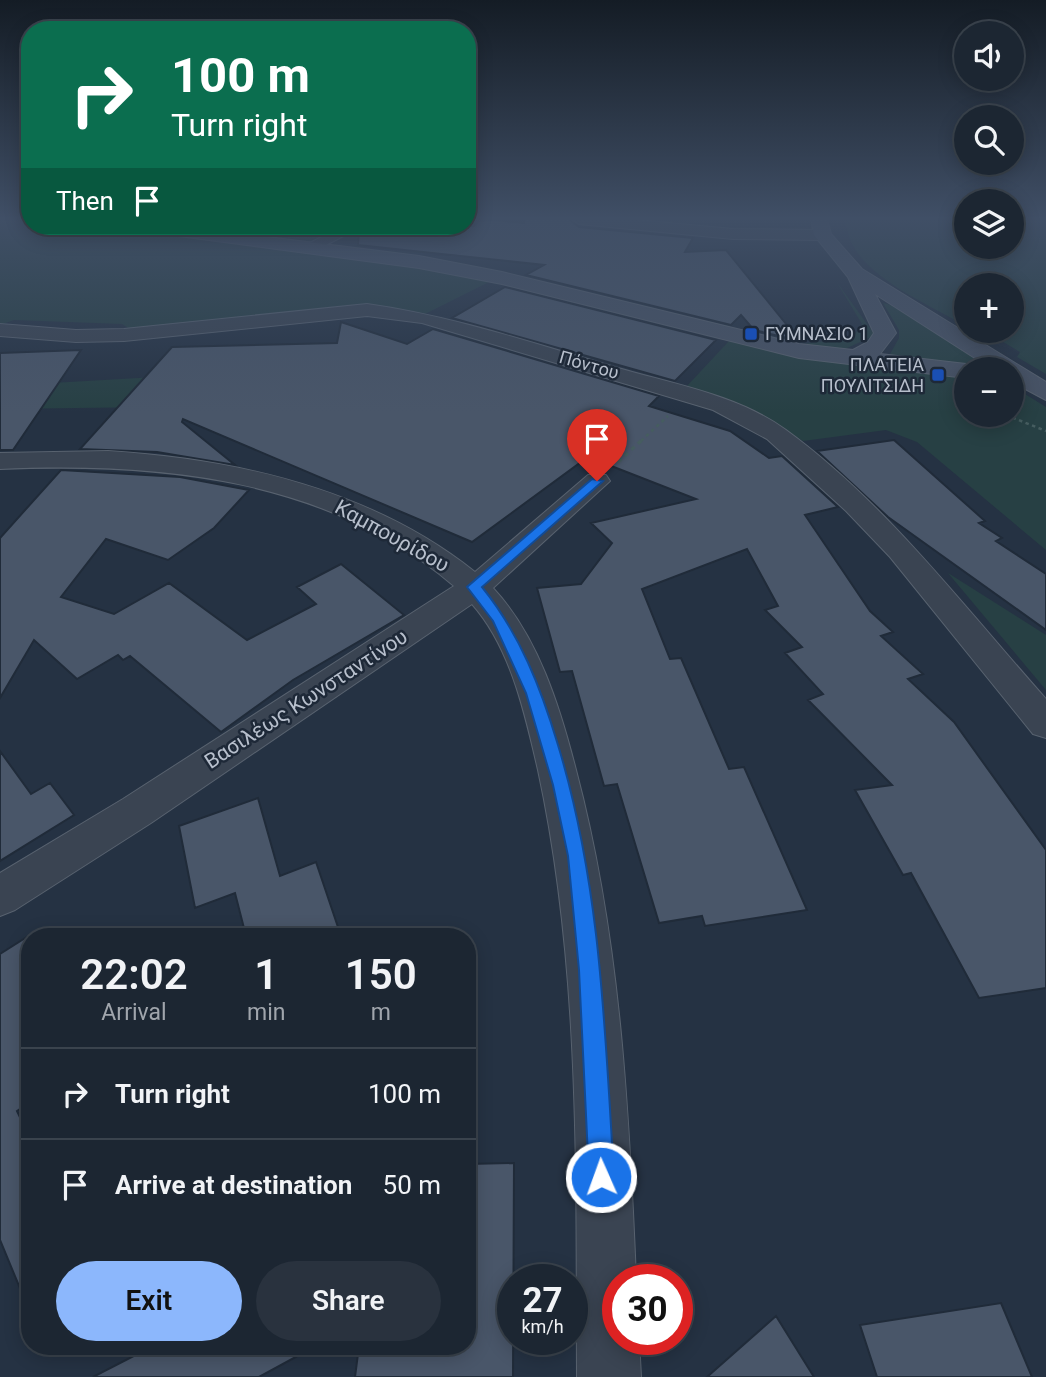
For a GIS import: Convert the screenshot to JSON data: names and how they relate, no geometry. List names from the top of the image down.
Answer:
{
  "streets": {
    "street": ["Πόντου", "Καμπουρίδου", "Βασιλέως Κωνσταντίνου"]
  },
  "crossings": [
    ["Καμπουρίδου", "Βασιλέως Κωνσταντίνου"]
  ],
  "places": {
    "transit": ["ΓΥΜΝΑΣΙΟ 1", "ΠΛΑΤΕΙΑ ΠΟΥΛΙΤΣΙΔΗ"]
  },
  "page": {
    "map_buttons": ["+", "−"],
    "turn": ["100 m", "Turn right"],
    "then": "Then",
    "eta": [
      "22:02",
      "Arrival",
      "1",
      "min",
      "150",
      "m"
    ],
    "list": [
      {
        "name": "Turn right",
        "value": "100 m"
      },
      {
        "name": "Arrive at destination",
        "value": "50 m"
      }
    ],
    "buttons": ["Exit", "Share"],
    "speed": "27 km/h",
    "limit": "30"
  }
}
